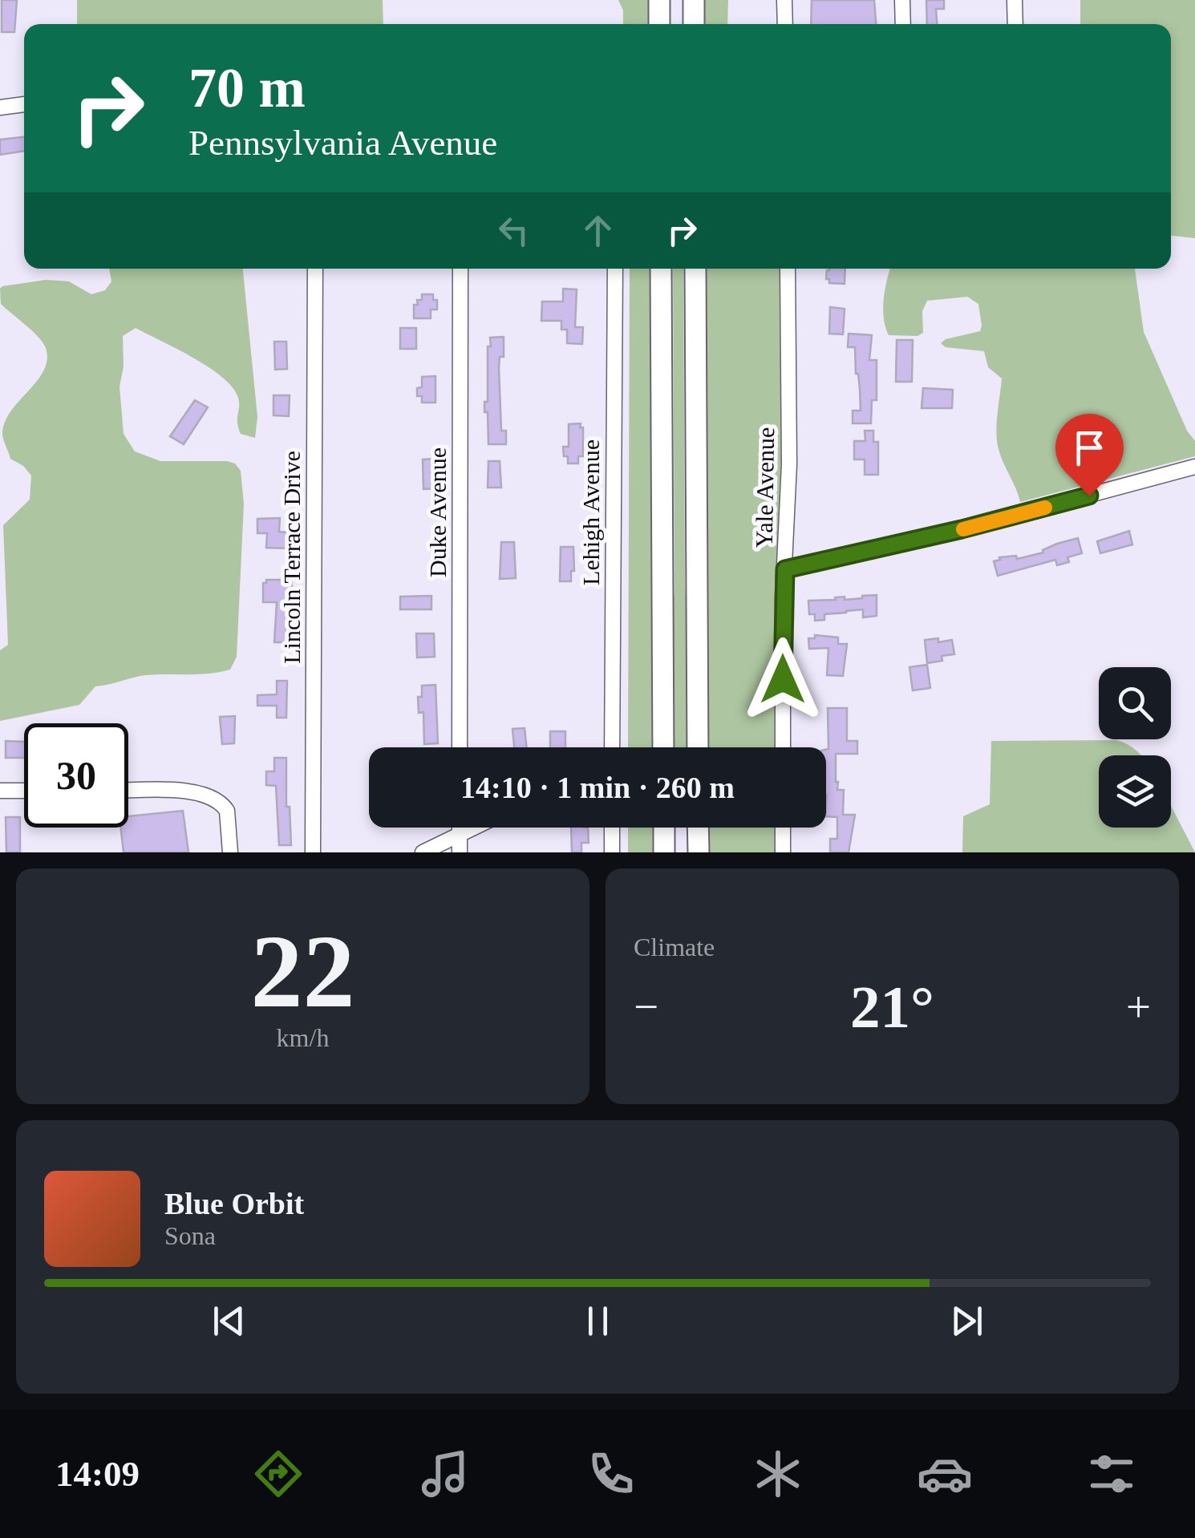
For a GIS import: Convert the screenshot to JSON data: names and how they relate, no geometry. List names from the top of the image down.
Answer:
{
  "streets": {
    "street": [
      "Yale Avenue",
      "Duke Avenue",
      "Lehigh Avenue",
      "Lincoln Terrace Drive"
    ]
  },
  "page": {
    "turn": ["70 m", "Pennsylvania Avenue"],
    "limit": "30",
    "trip": "14:10 · 1 min · 260 m",
    "tile": [
      ["22", "km/h"],
      "Climate"
    ],
    "heat": ["−", "21°", "+"],
    "song": ["Blue Orbit", "Sona"],
    "tabs": "14:09"
  }
}
